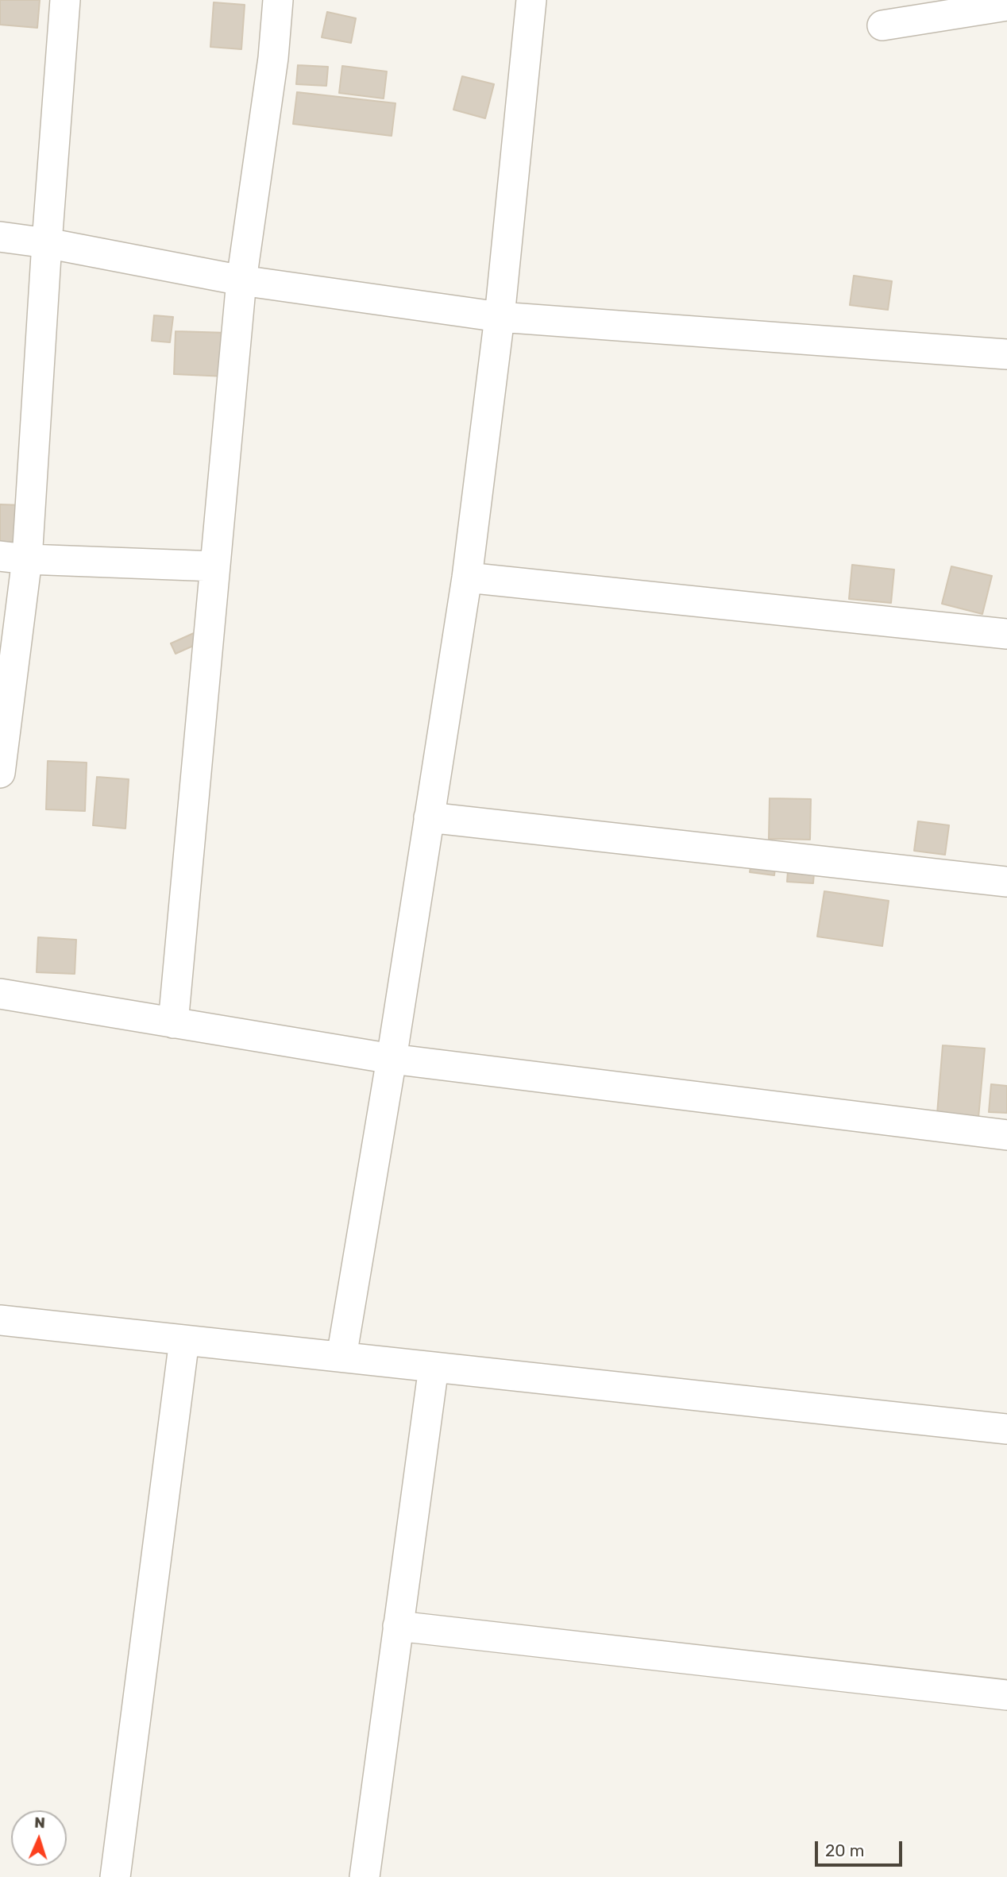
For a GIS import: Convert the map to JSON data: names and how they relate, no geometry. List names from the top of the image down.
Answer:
{
  "scale_bar": "20 m",
  "north": "top"
}
